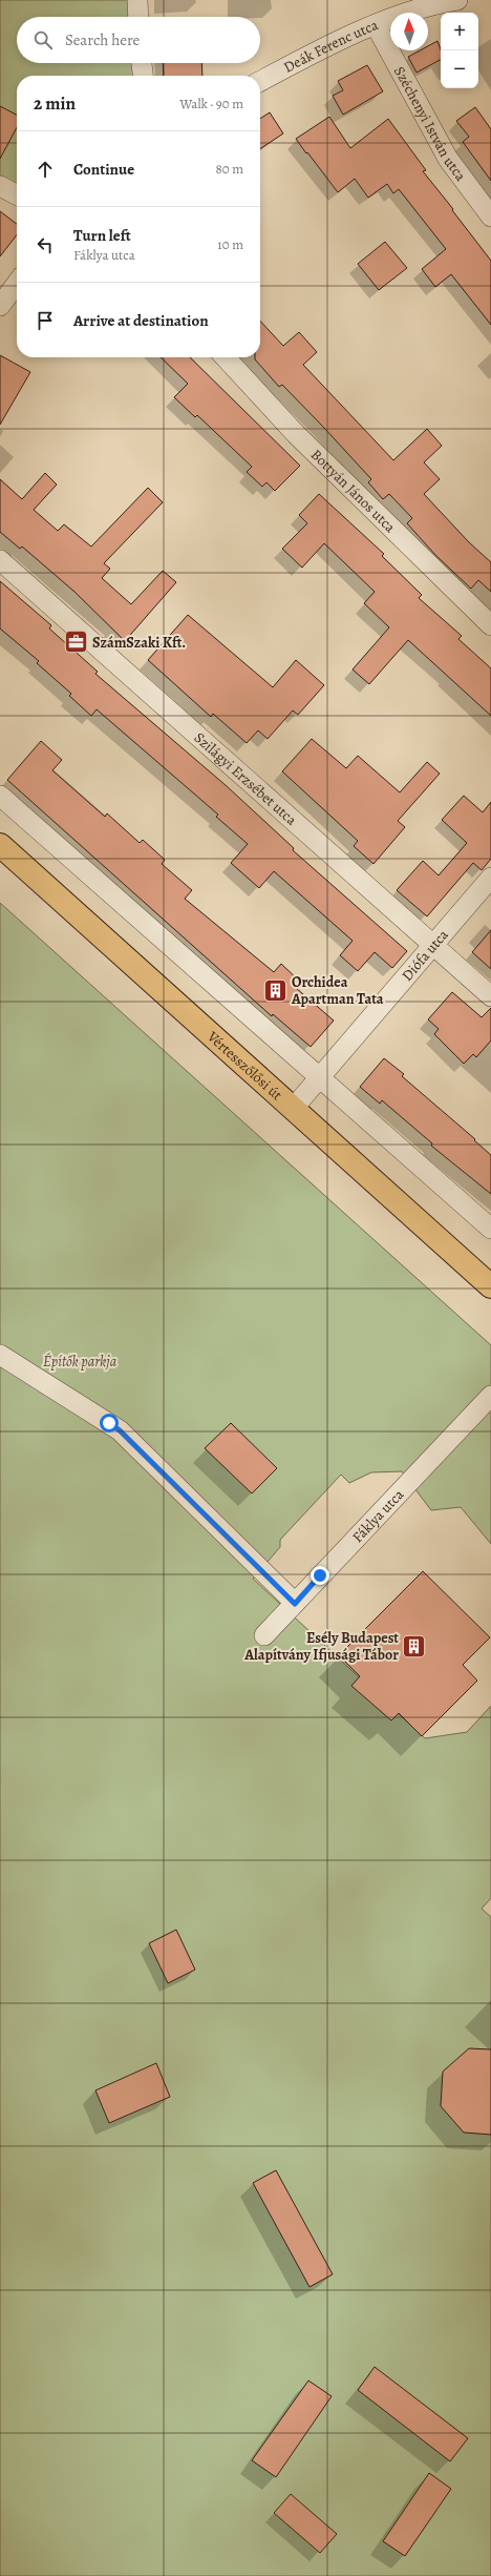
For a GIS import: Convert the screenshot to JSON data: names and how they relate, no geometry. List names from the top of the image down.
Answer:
{
  "streets": {
    "main road": ["Vértesszőlősi út"],
    "street": [
      "Deák Ferenc utca",
      "Széchenyi István utca",
      "Bottyán János utca",
      "Szilágyi Erzsébet utca",
      "Diófa utca",
      "Fáklya utca"
    ]
  },
  "crossings": [
    ["Deák Ferenc utca", "Széchenyi István utca"],
    ["Szilágyi Erzsébet utca", "Diófa utca"],
    ["Diófa utca", "Vértesszőlősi út"]
  ],
  "parks": ["Építők parkja"],
  "places": {
    "office": ["SzámSzaki Kft."],
    "building": ["Orchidea Apartman Tata", "Esély Budapest Alapítvány Ifjusági Tábor"]
  },
  "north": "top",
  "page": {
    "map_buttons": ["+", "−"],
    "search": "Search here",
    "heading": ["2 min", "Walk · 90 m"],
    "list": [
      ["Continue", "80 m"],
      ["Turn left", "Fáklya utca", "10 m"],
      "Arrive at destination"
    ]
  }
}
